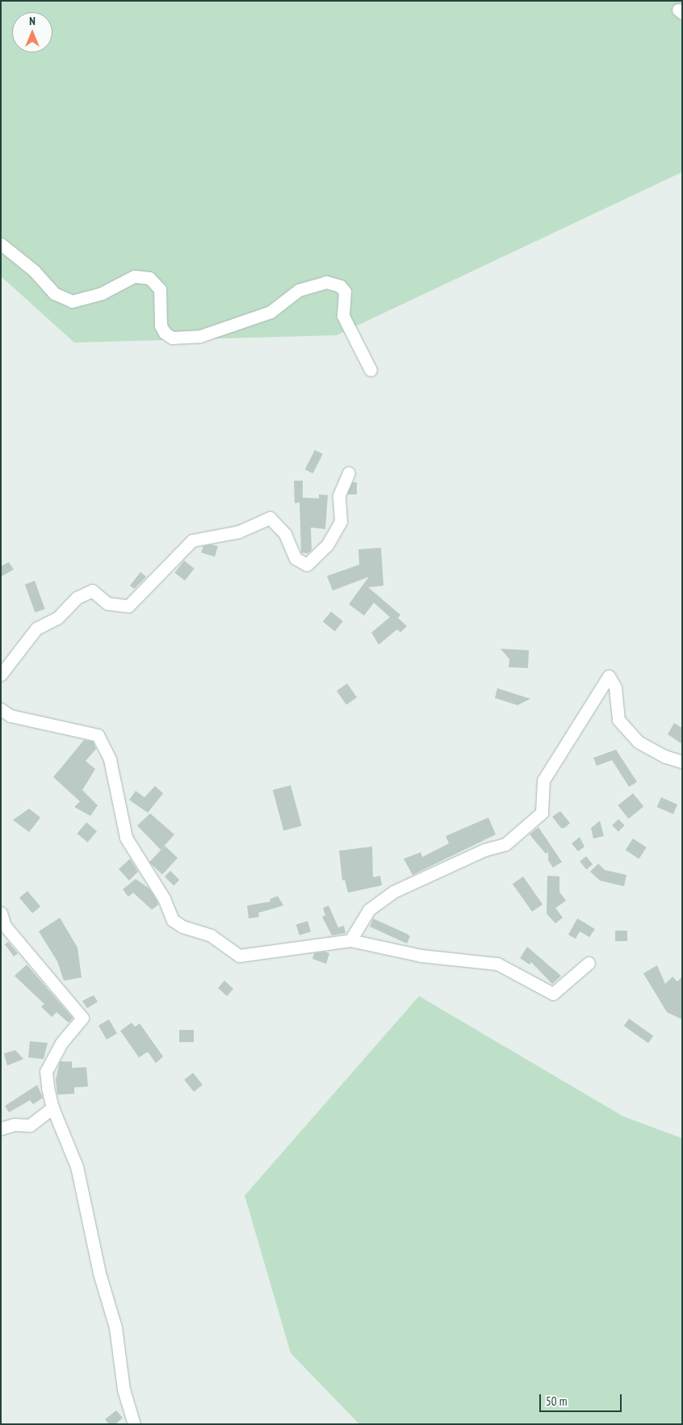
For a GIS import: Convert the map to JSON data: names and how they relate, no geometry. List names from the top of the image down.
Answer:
{
  "scale_bar": "50 m",
  "north": "top"
}
